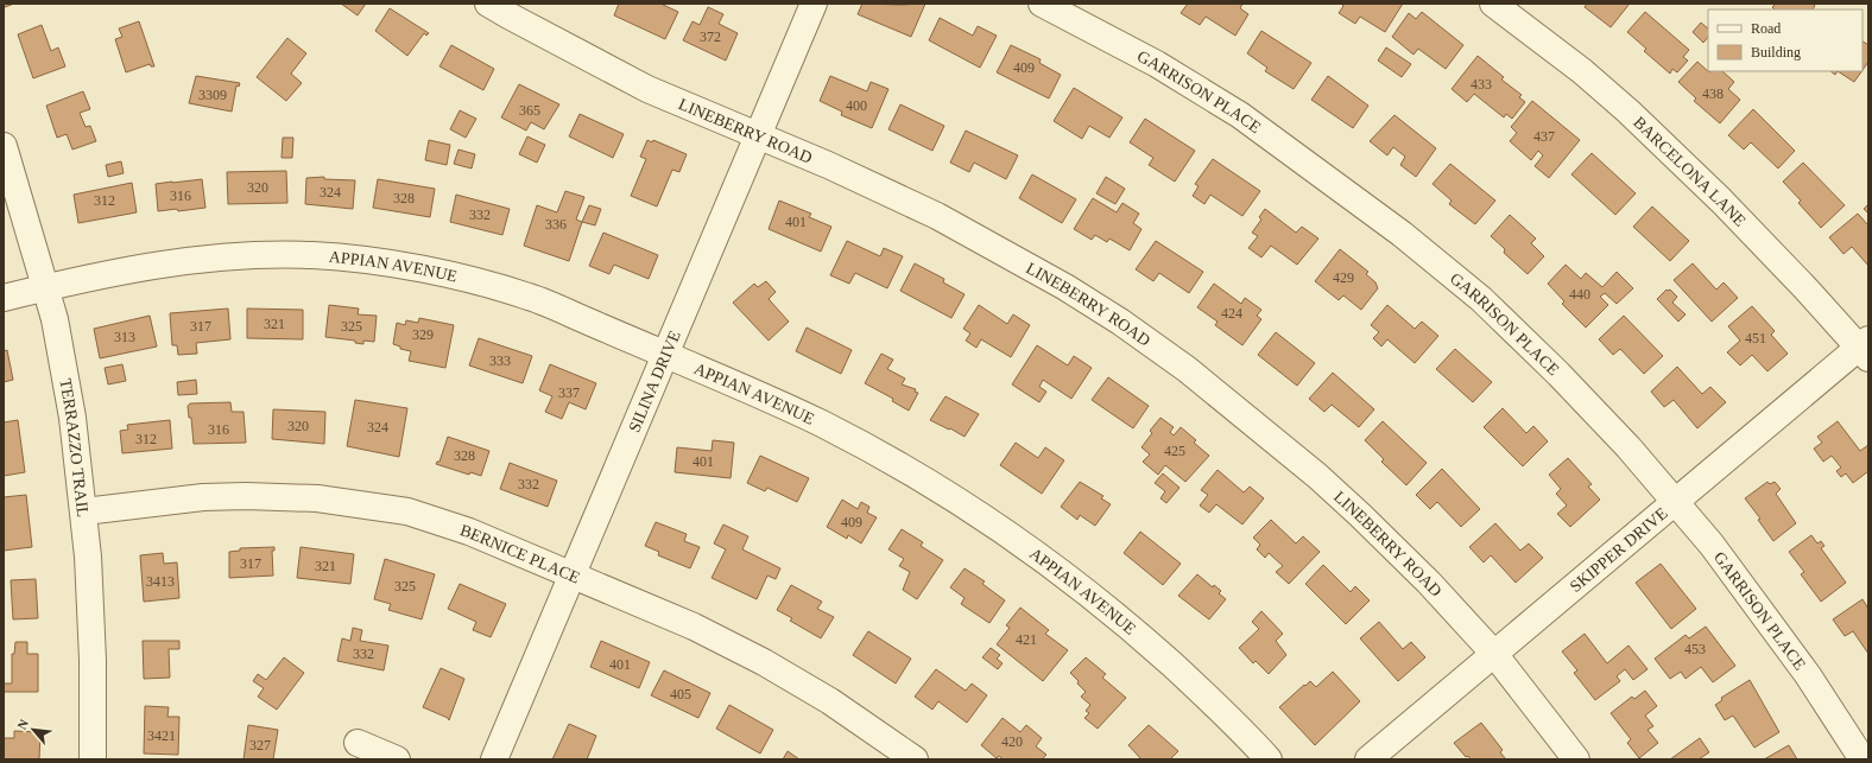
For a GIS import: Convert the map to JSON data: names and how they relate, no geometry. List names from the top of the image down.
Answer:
{
  "streets": {
    "street": [
      "GARRISON PLACE",
      "LINEBERRY ROAD",
      "BARCELONA LANE",
      "APPIAN AVENUE",
      "SILINA DRIVE",
      "TERRAZZO TRAIL",
      "SKIPPER DRIVE",
      "BERNICE PLACE"
    ]
  },
  "crossings": [
    ["GARRISON PLACE", "SKIPPER DRIVE"],
    ["LINEBERRY ROAD", "SILINA DRIVE"],
    ["LINEBERRY ROAD", "SKIPPER DRIVE"],
    ["BARCELONA LANE", "SKIPPER DRIVE"],
    ["APPIAN AVENUE", "SILINA DRIVE"],
    ["APPIAN AVENUE", "TERRAZZO TRAIL"],
    ["SILINA DRIVE", "BERNICE PLACE"],
    ["TERRAZZO TRAIL", "BERNICE PLACE"]
  ],
  "house_numbers": [
    "372",
    "409",
    "433",
    "438",
    "3309",
    "400",
    "365",
    "437",
    "320",
    "324",
    "316",
    "328",
    "312",
    "332",
    "401",
    "336",
    "429",
    "440",
    "424",
    "321",
    "317",
    "325",
    "329",
    "313",
    "451",
    "333",
    "337",
    "320",
    "324",
    "316",
    "312",
    "425",
    "328",
    "401",
    "332",
    "409",
    "317",
    "321",
    "3413",
    "325",
    "421",
    "453",
    "332",
    "401",
    "405",
    "3421",
    "420",
    "327"
  ],
  "legend": ["Road", "Building"],
  "north": "top left"
}
